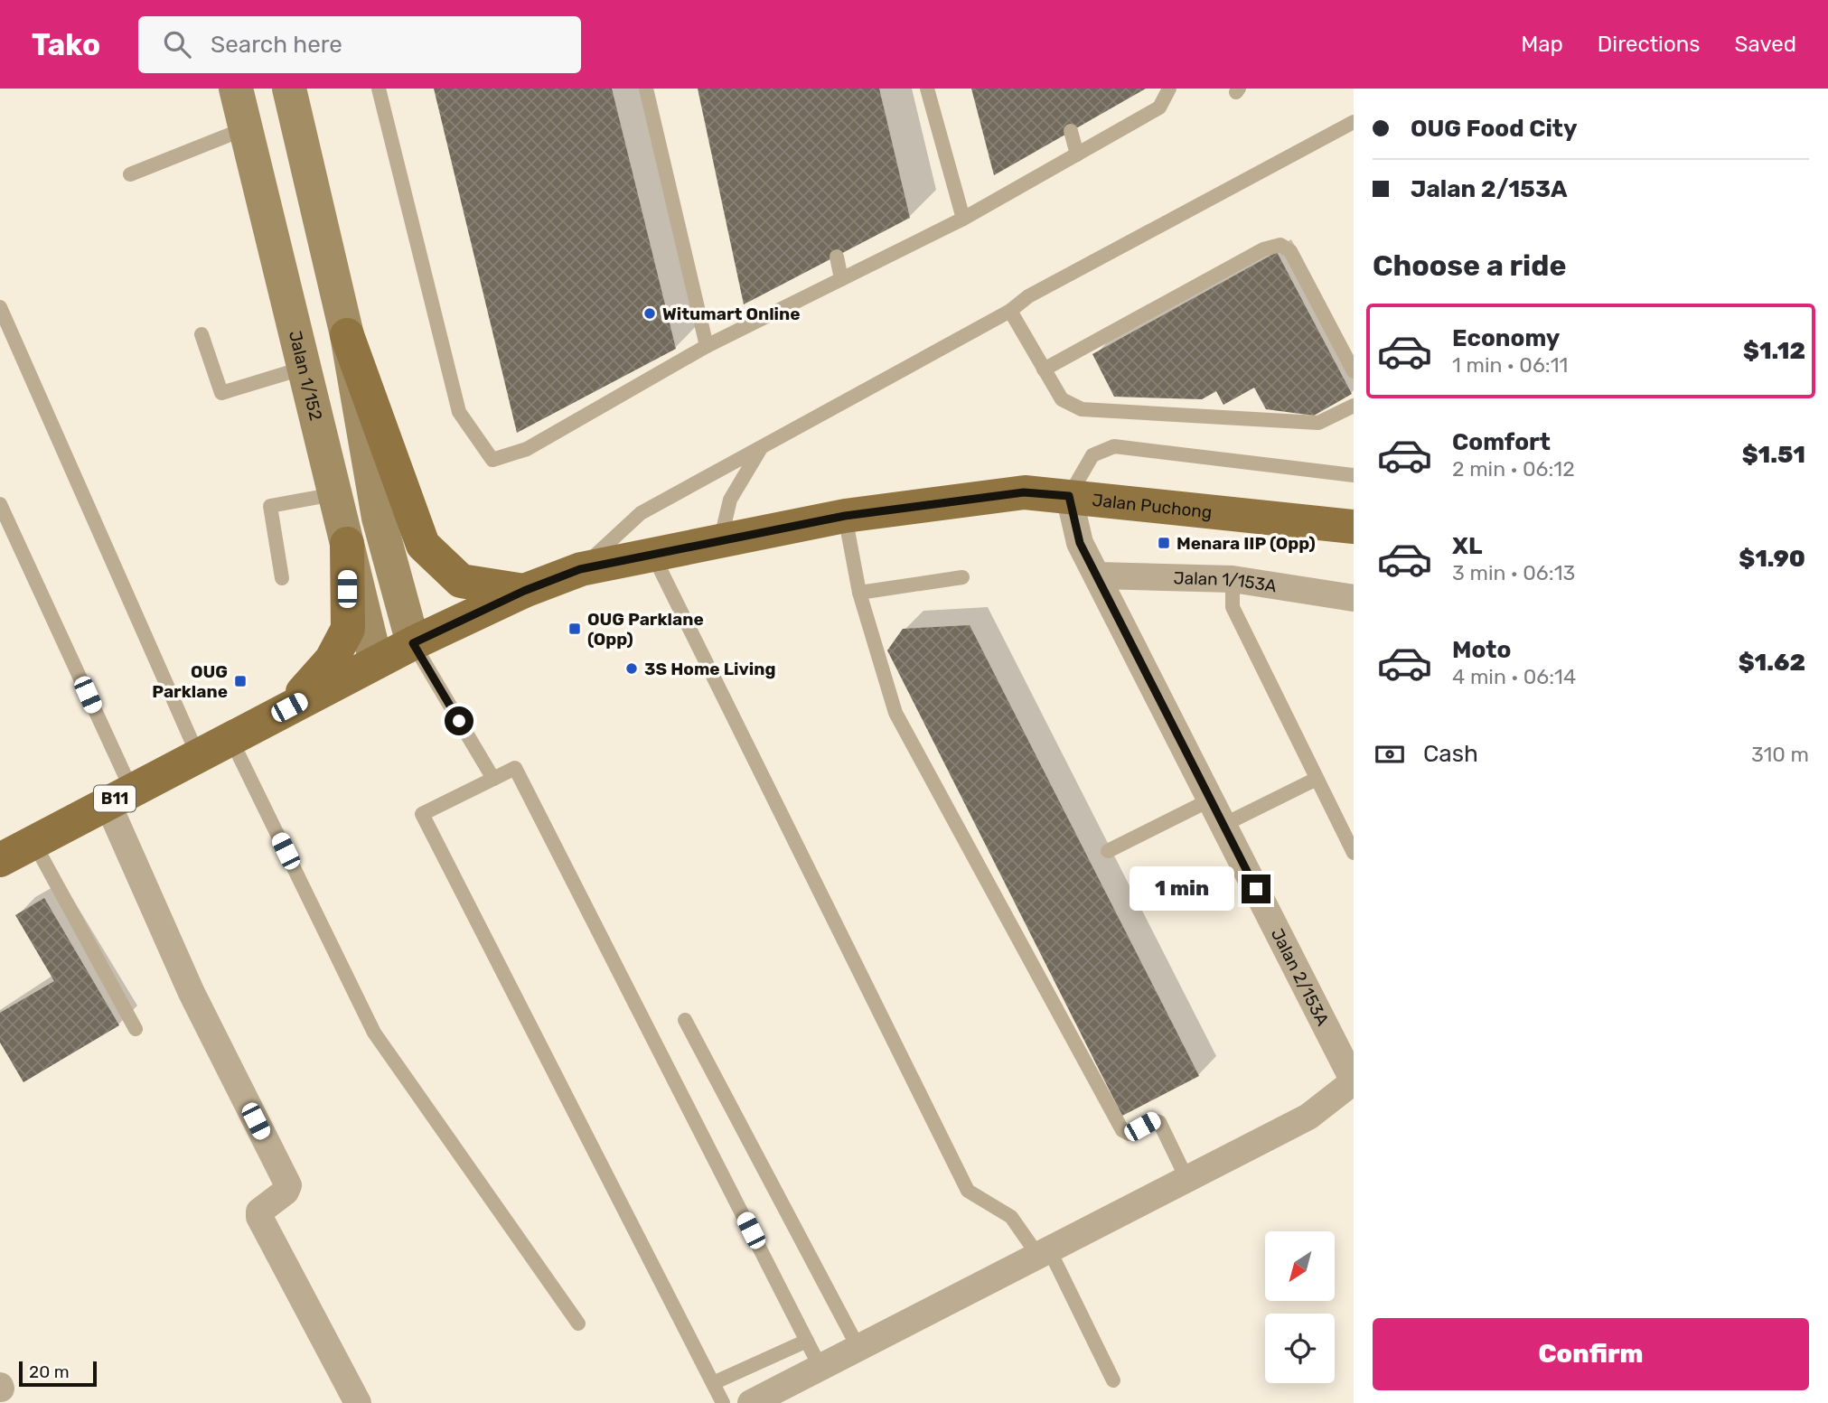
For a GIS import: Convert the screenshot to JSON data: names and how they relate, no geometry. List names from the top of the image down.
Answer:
{
  "streets": {
    "main road": ["Jalan Puchong", "B11"],
    "street": ["Jalan 1/152", "Jalan 1/153A", "Jalan 2/153A"]
  },
  "crossings": [
    ["Jalan 1/152", "Jalan Puchong"],
    ["Jalan Puchong", "Jalan 2/153A"],
    ["Jalan 1/153A", "Jalan 2/153A"]
  ],
  "places": {
    "other": ["Witumart Online", "3S Home Living"],
    "transit": ["Menara IIP (Opp)", "OUG Parklane (Opp)", "OUG Parklane"]
  },
  "scale_bar": "20 m",
  "north": "bottom left",
  "page": {
    "header": "Tako",
    "search": "Search here",
    "nav": ["Map", "Directions", "Saved"],
    "banner": ["OUG Food City", "Jalan 2/153A"],
    "heading": "Choose a ride",
    "list": [
      {
        "name": "Economy",
        "note": "1 min · 06:11",
        "value": "$1.12"
      },
      {
        "name": "Comfort",
        "note": "2 min · 06:12",
        "value": "$1.51"
      },
      {
        "name": "XL",
        "note": "3 min · 06:13",
        "value": "$1.90"
      },
      {
        "name": "Moto",
        "note": "4 min · 06:14",
        "value": "$1.62"
      }
    ],
    "pay": ["Cash", "310 m"],
    "bubble": "1 min",
    "buttons": "Confirm",
    "scale": "20 m"
  }
}
